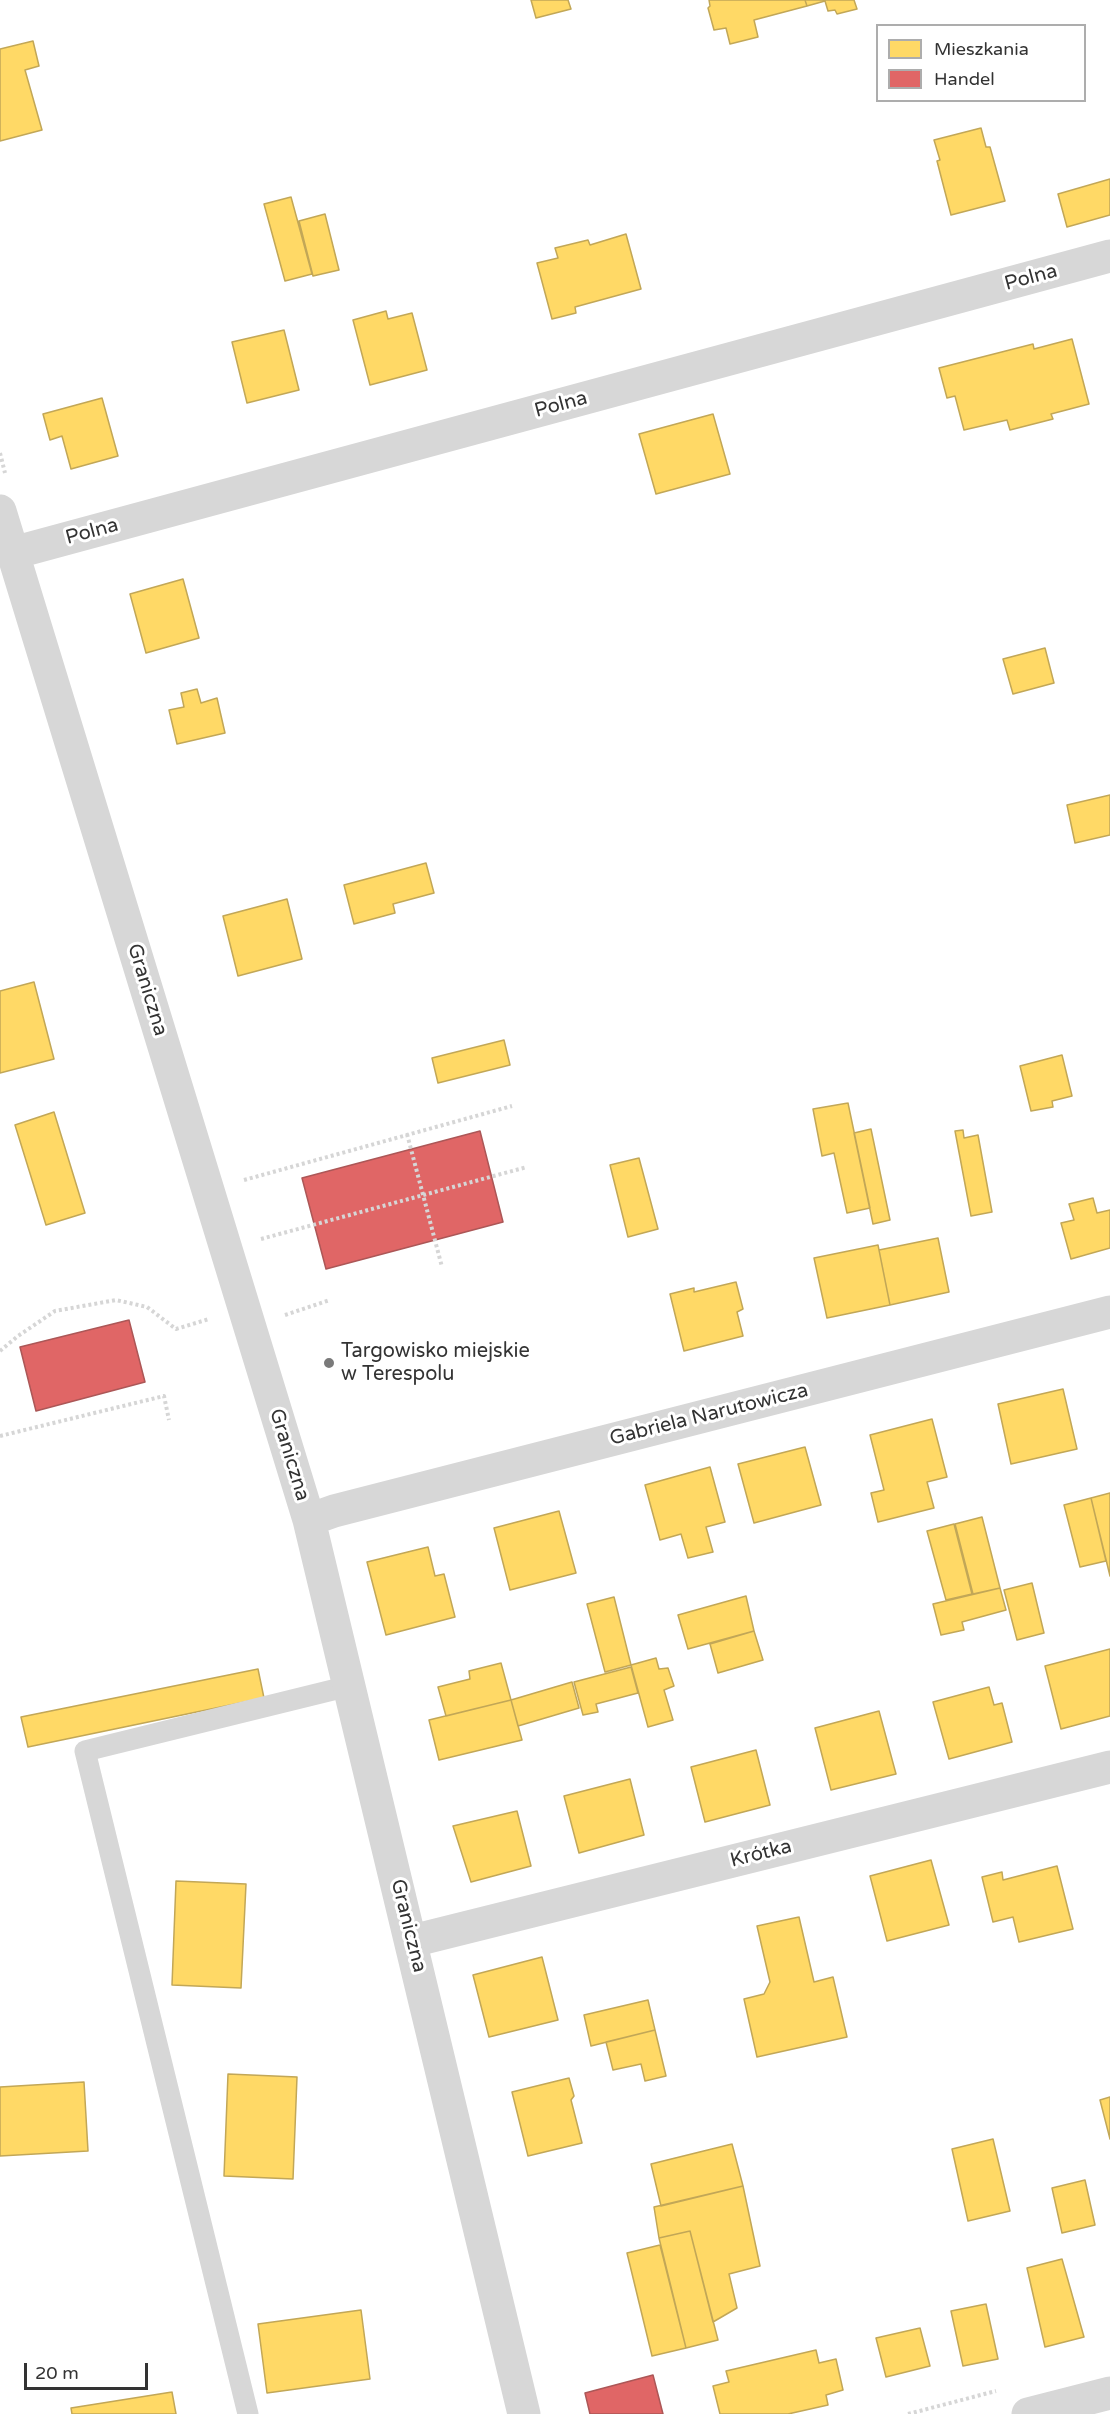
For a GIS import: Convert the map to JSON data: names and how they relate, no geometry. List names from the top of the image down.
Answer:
{
  "streets": {
    "street": [
      "Polna",
      "Graniczna",
      "Gabriela Narutowicza",
      "Krótka"
    ]
  },
  "crossings": [
    ["Polna", "Graniczna"],
    ["Graniczna", "Gabriela Narutowicza"],
    ["Graniczna", "Krótka"]
  ],
  "places": ["Targowisko miejskie w Terespolu"],
  "legend": ["Mieszkania", "Handel"],
  "scale_bar": "20 m"
}
